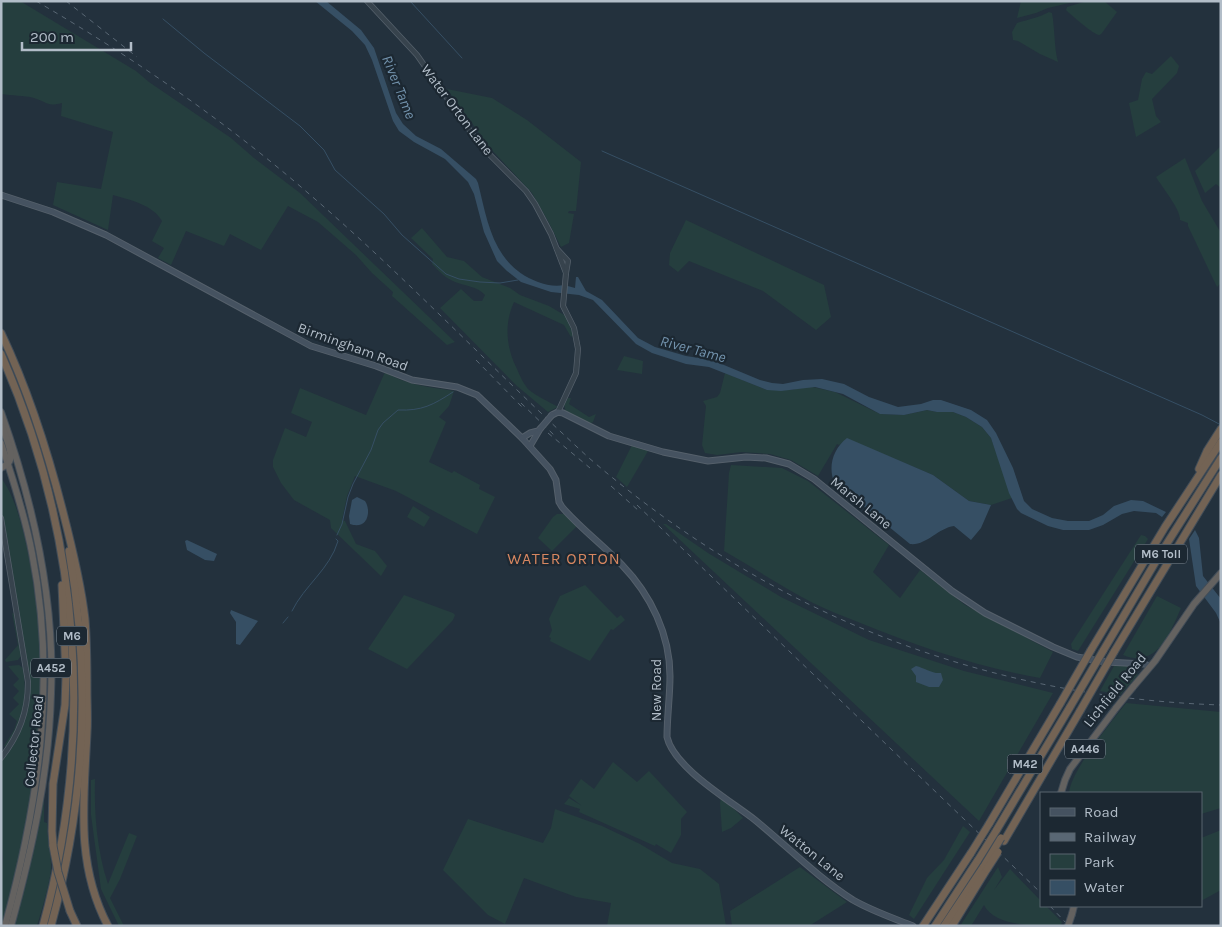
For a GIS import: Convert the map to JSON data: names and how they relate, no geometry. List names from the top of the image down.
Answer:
{
  "streets": {
    "highway": [
      "M6 Toll",
      "M6",
      "A452",
      "Lichfield Road",
      "Collector Road",
      "A446",
      "M42"
    ],
    "main road": [
      "Birmingham Road",
      "Marsh Lane",
      "New Road",
      "Watton Lane"
    ],
    "street": ["Water Orton Lane"]
  },
  "crossings": [
    ["Water Orton Lane", "Marsh Lane"],
    ["Birmingham Road", "New Road"],
    ["Marsh Lane", "Lichfield Road"],
    ["M6 Toll", "M42"],
    ["New Road", "Watton Lane"]
  ],
  "districts": ["WATER ORTON"],
  "water": ["River Tame"],
  "legend": [
    "Road",
    "Railway",
    "Park",
    "Water"
  ],
  "scale_bar": "200 m"
}
